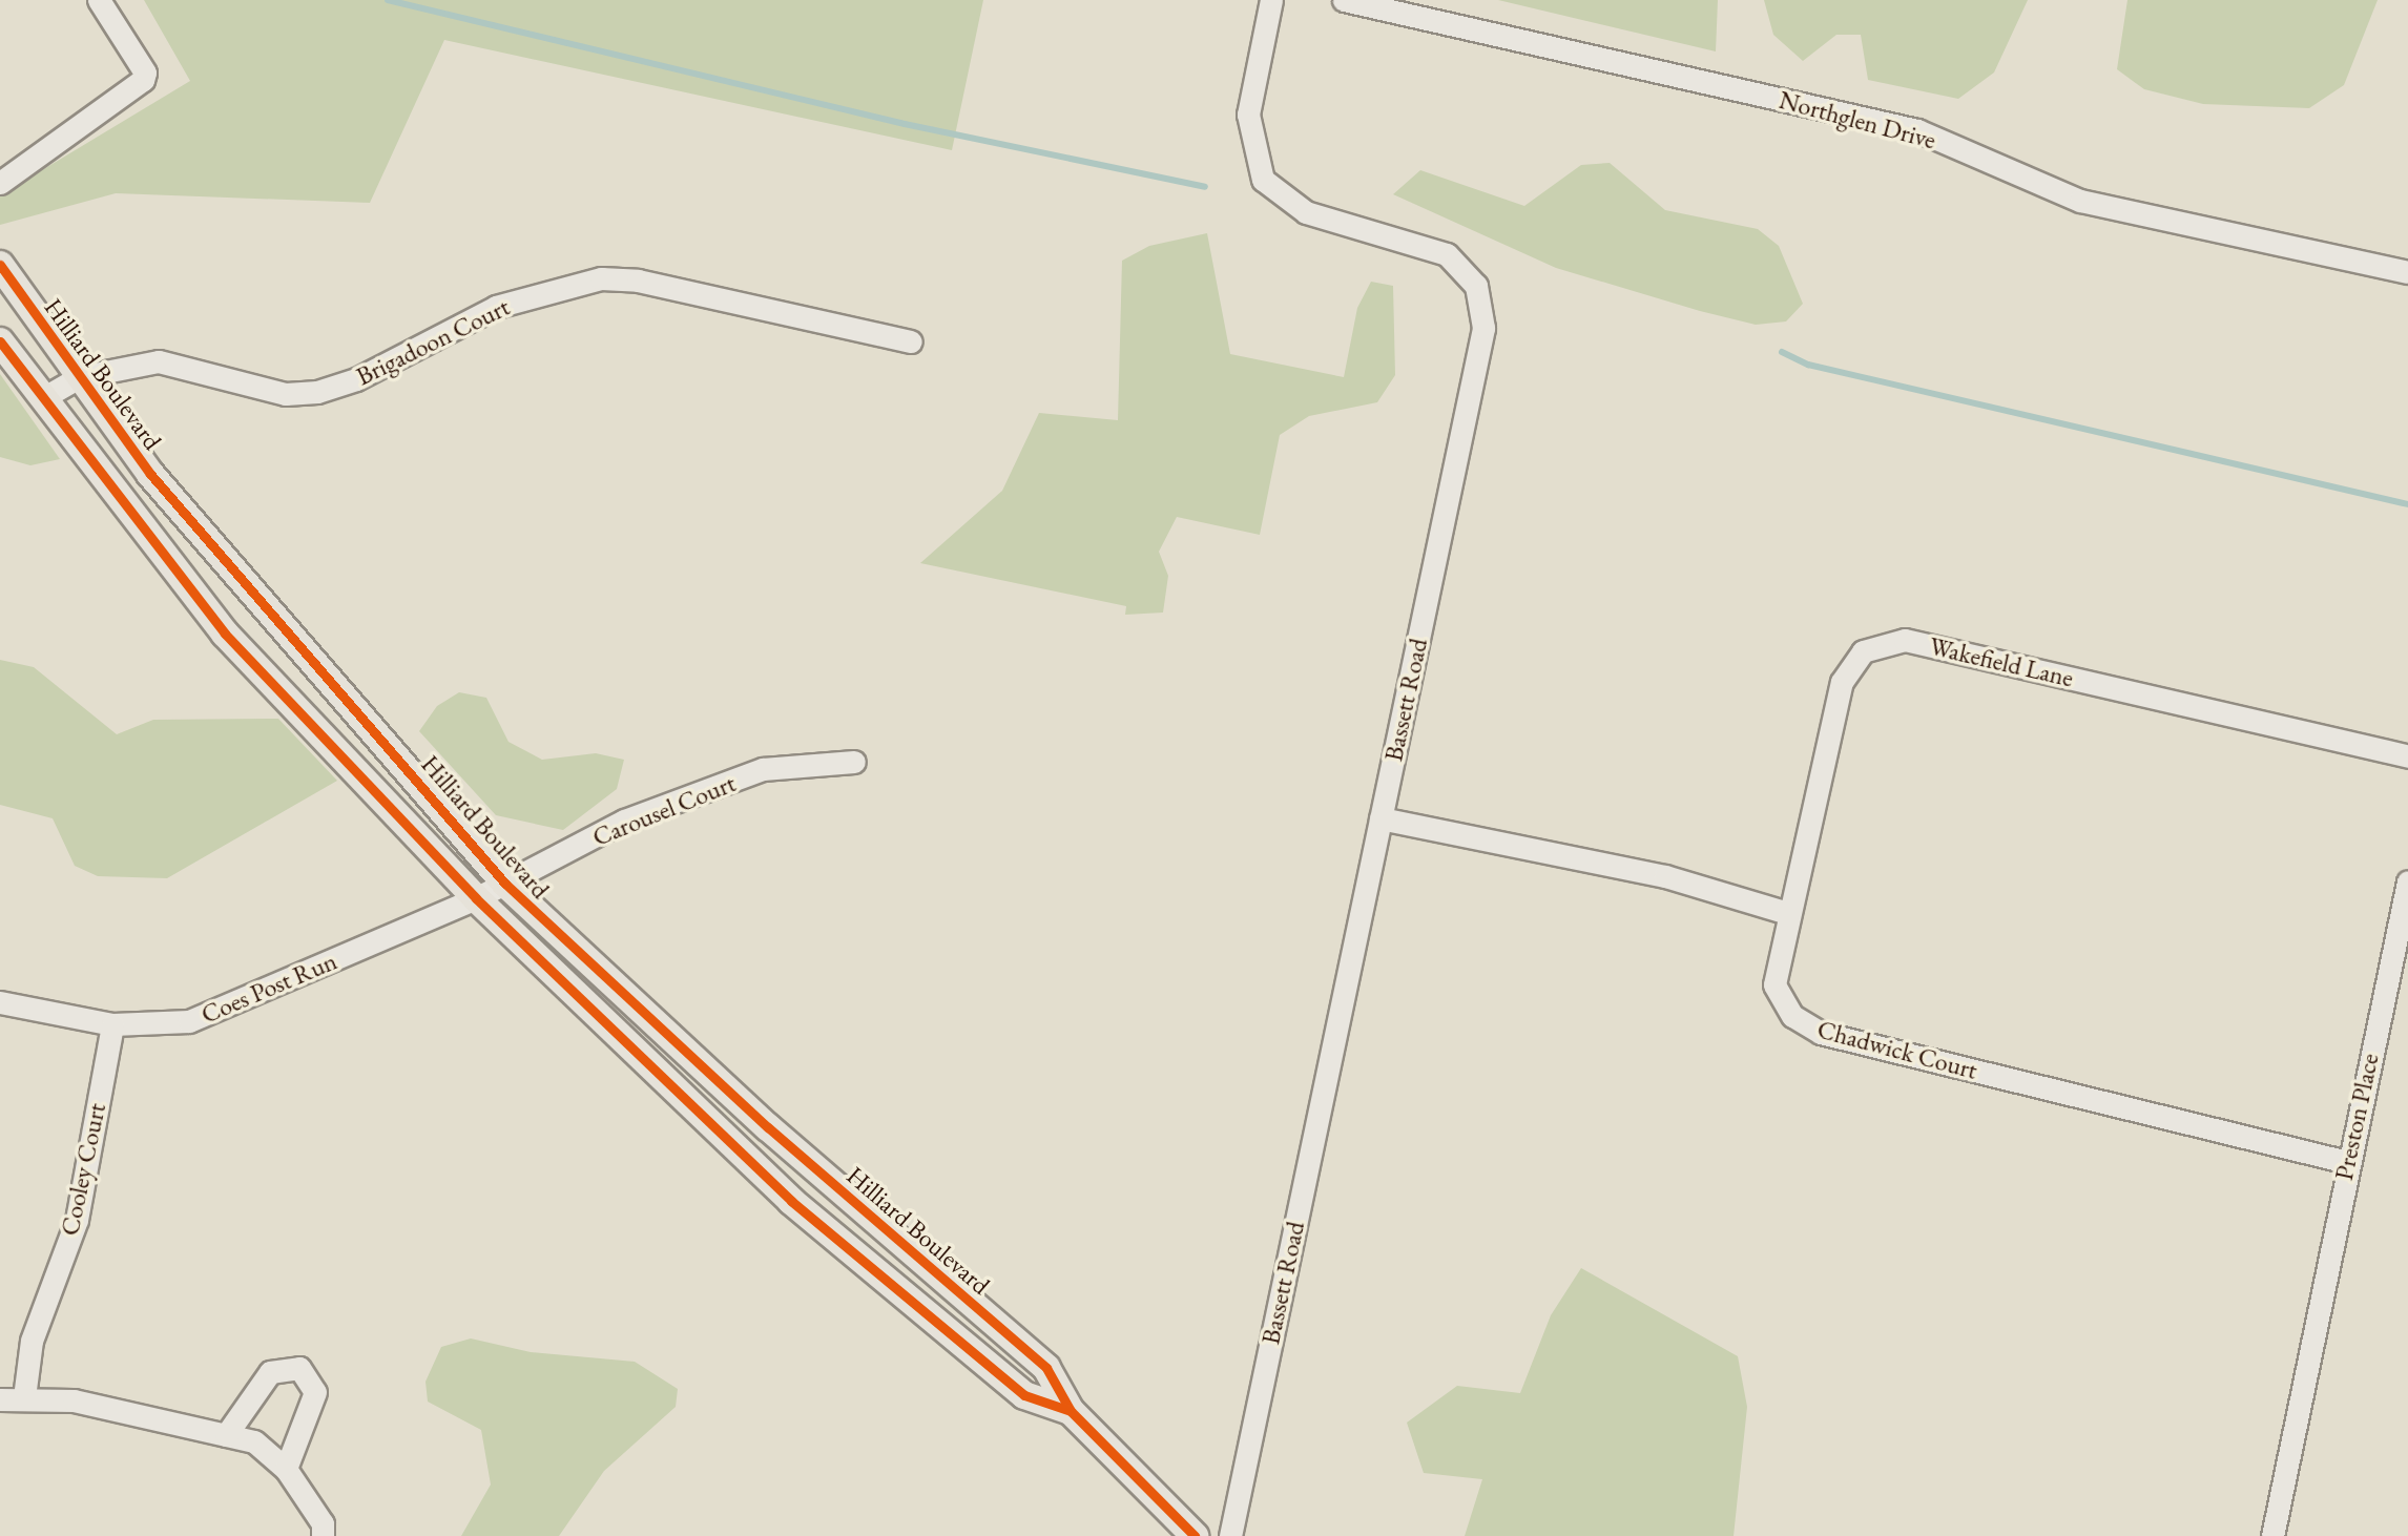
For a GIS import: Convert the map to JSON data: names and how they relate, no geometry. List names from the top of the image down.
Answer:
{
  "streets": {
    "main road": ["Hilliard Boulevard"],
    "street": [
      "Northglen Drive",
      "Brigadoon Court",
      "Wakefield Lane",
      "Bassett Road",
      "Carousel Court",
      "Coes Post Run",
      "Chadwick Court",
      "Preston Place",
      "Cooley Court"
    ]
  },
  "crossings": [
    ["Brigadoon Court", "Hilliard Boulevard"],
    ["Hilliard Boulevard", "Carousel Court"],
    ["Hilliard Boulevard", "Coes Post Run"],
    ["Wakefield Lane", "Chadwick Court"],
    ["Carousel Court", "Coes Post Run"],
    ["Coes Post Run", "Cooley Court"],
    ["Chadwick Court", "Preston Place"]
  ]
}
